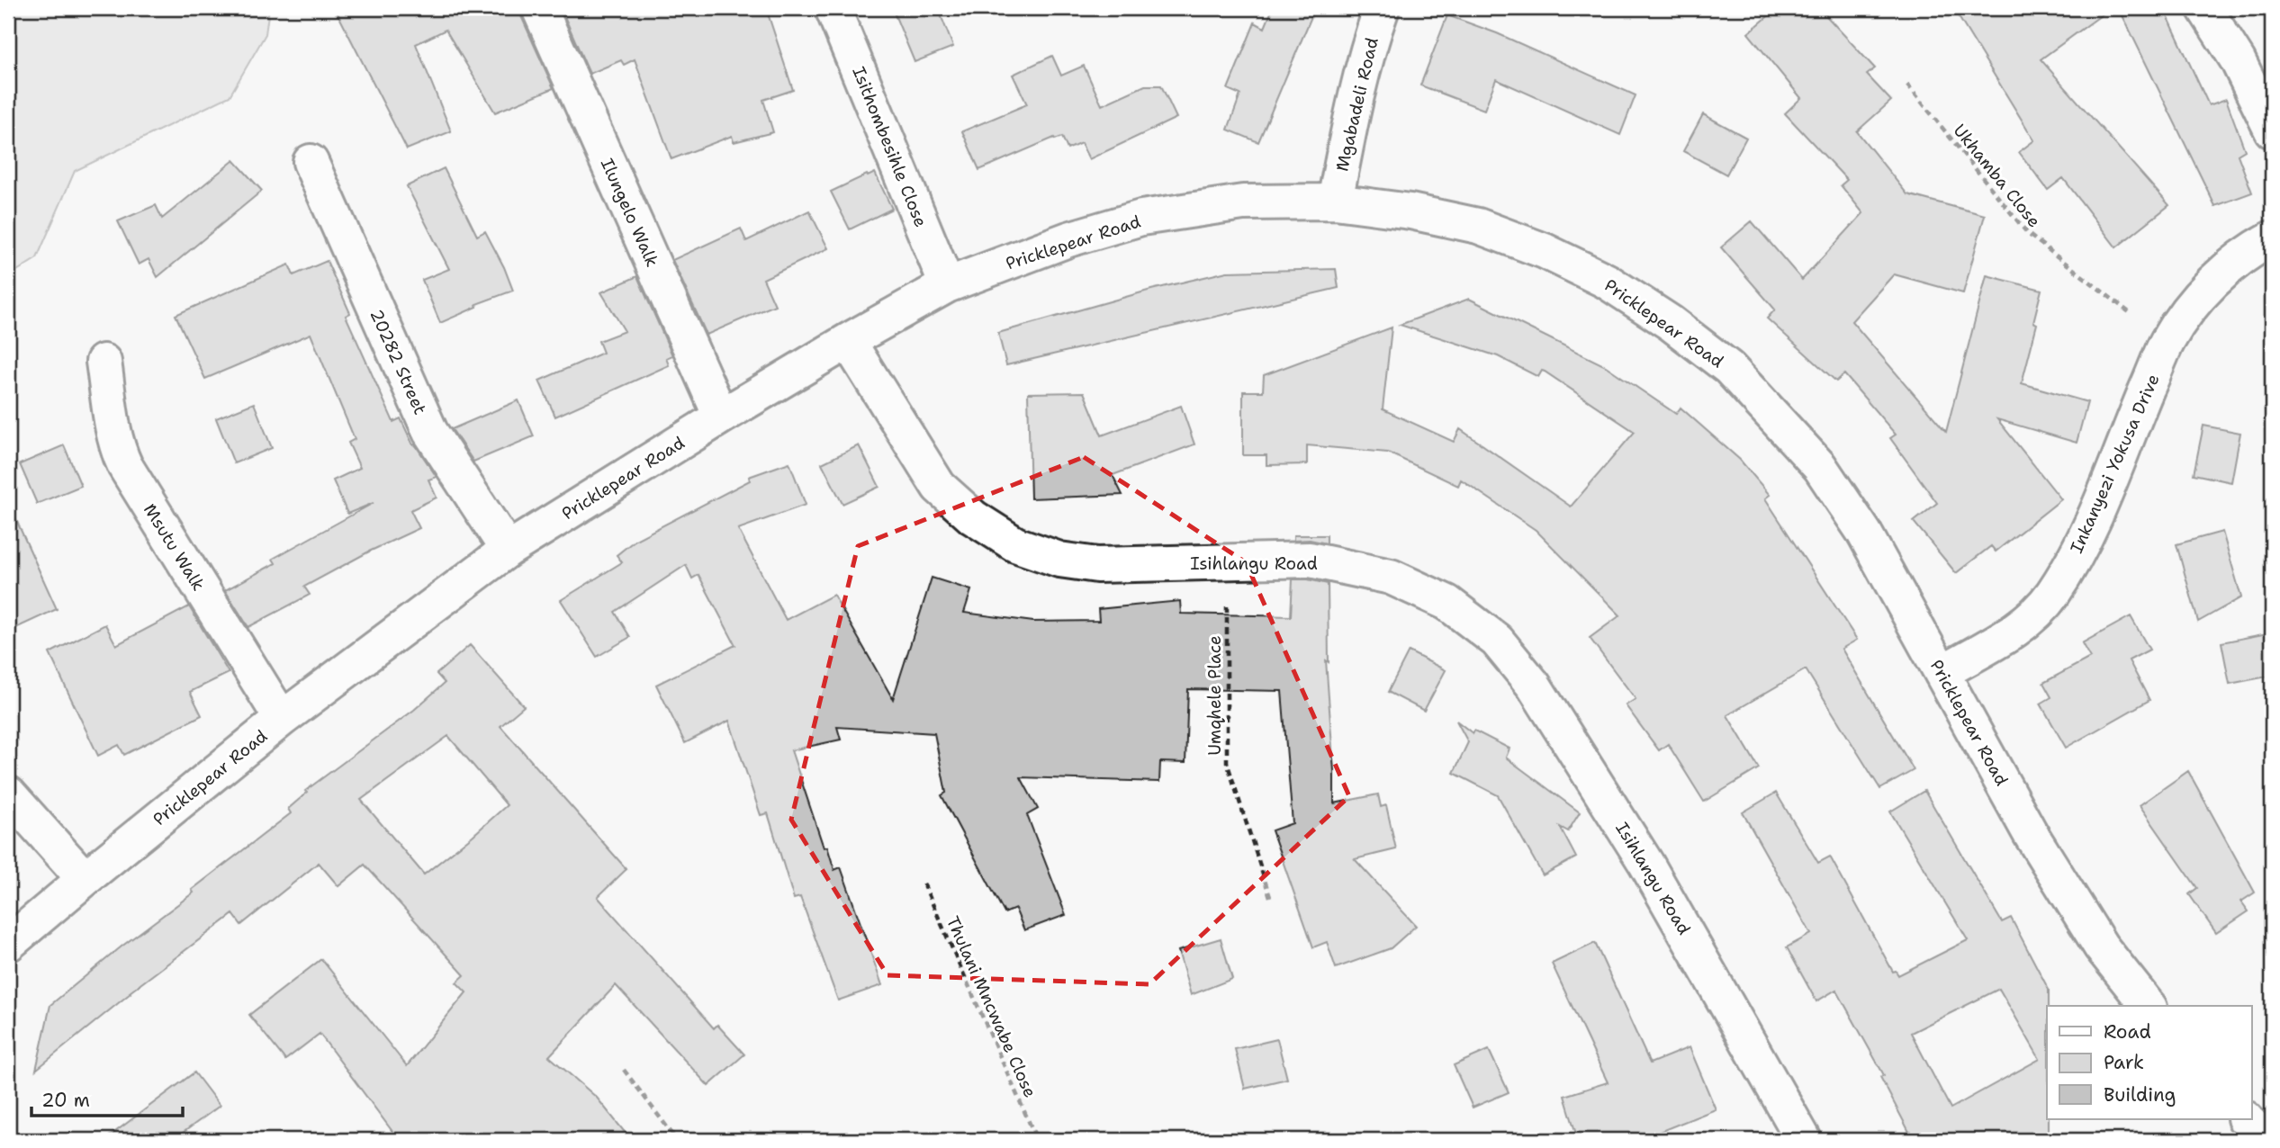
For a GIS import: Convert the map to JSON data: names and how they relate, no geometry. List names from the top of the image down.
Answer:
{
  "streets": {
    "street": [
      "Mgabadeli Road",
      "Isithombesihle Close",
      "Ilungelo Walk",
      "Pricklepear Road",
      "20282 Street",
      "Inkanyezi Yokusa Drive",
      "Msutu Walk",
      "Isihlangu Road"
    ],
    "path": ["Ukhamba Close", "Umqhele Place", "Thulani Mncwabe Close"]
  },
  "crossings": [
    ["Mgabadeli Road", "Pricklepear Road"],
    ["Isithombesihle Close", "Pricklepear Road"],
    ["Ukhamba Close", "Inkanyezi Yokusa Drive"],
    ["Ilungelo Walk", "Pricklepear Road"],
    ["Pricklepear Road", "20282 Street"],
    ["Pricklepear Road", "Inkanyezi Yokusa Drive"],
    ["Pricklepear Road", "Msutu Walk"],
    ["Pricklepear Road", "Isihlangu Road"],
    ["Isihlangu Road", "Umqhele Place"]
  ],
  "legend": ["Road", "Park", "Building"],
  "scale_bar": "20 m"
}
